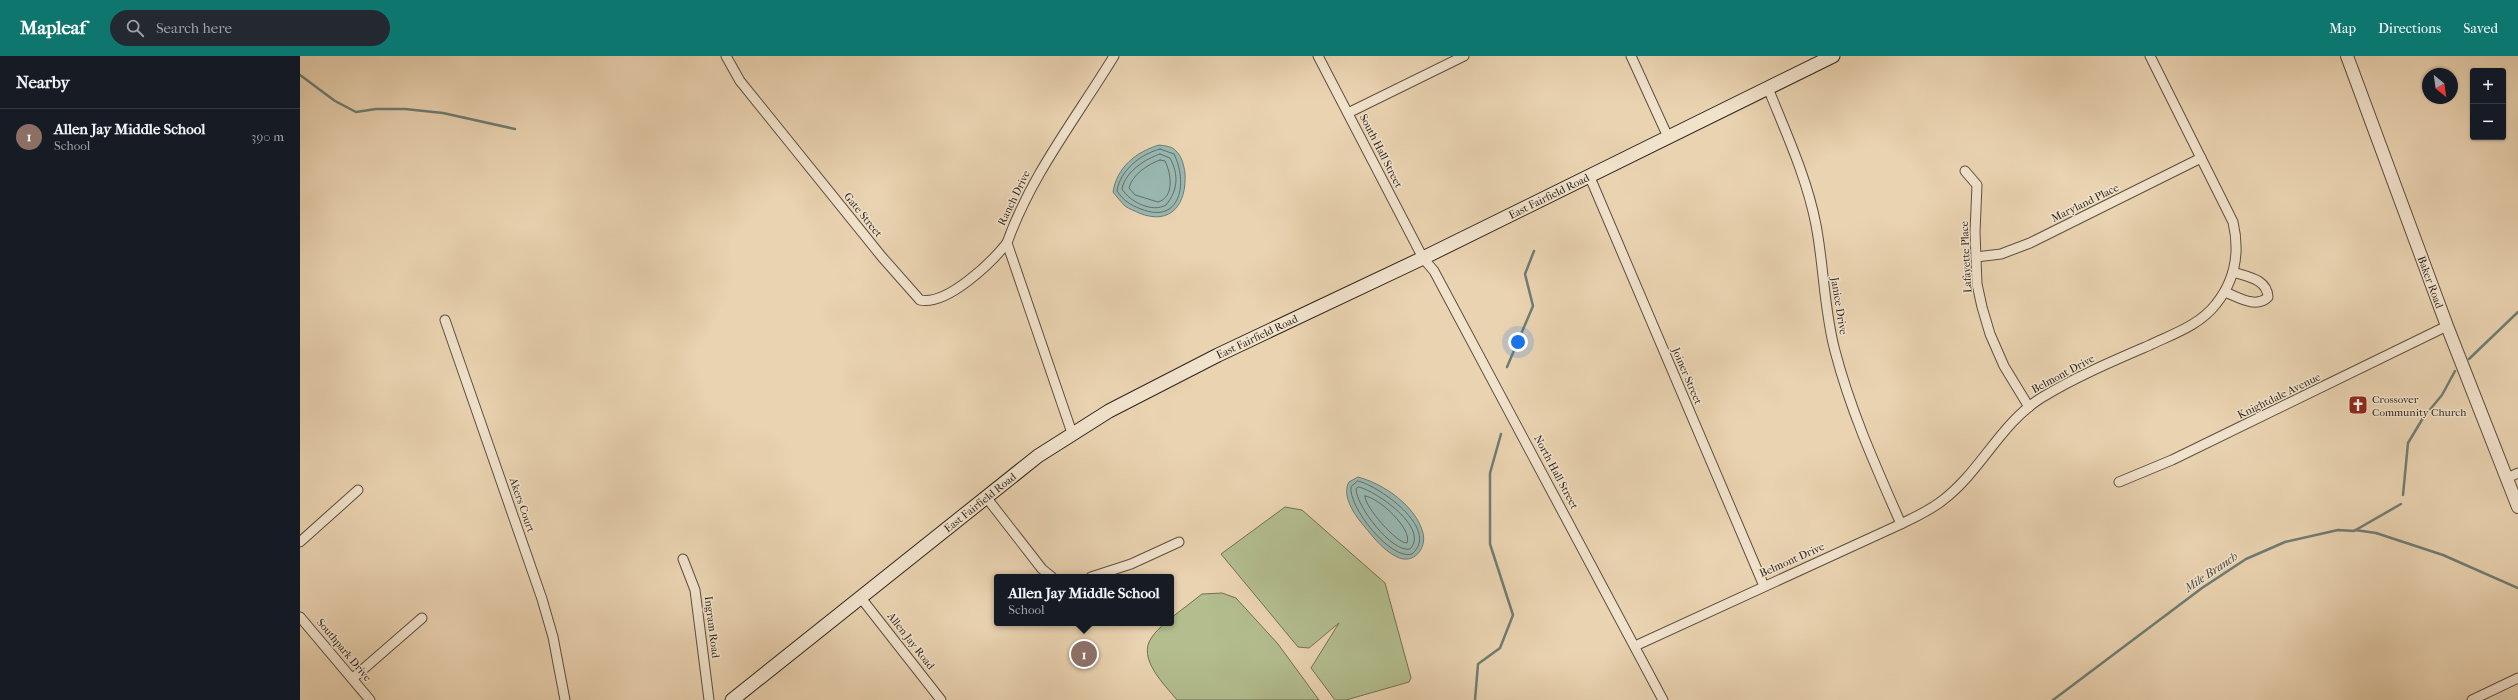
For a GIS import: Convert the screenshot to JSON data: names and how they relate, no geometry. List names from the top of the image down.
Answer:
{
  "streets": {
    "main road": ["East Fairfield Road"],
    "street": [
      "South Hall Street",
      "Ranch Drive",
      "Maryland Place",
      "Gate Street",
      "Lafayette Place",
      "Baker Road",
      "Janice Drive",
      "Belmont Drive",
      "Joiner Street",
      "Knightdale Avenue",
      "North Hall Street",
      "Akers Court",
      "Ingram Road",
      "Allen Jay Road",
      "Southpark Drive"
    ]
  },
  "crossings": [
    ["South Hall Street", "East Fairfield Road"],
    ["South Hall Street", "North Hall Street"],
    ["East Fairfield Road", "Ranch Drive"],
    ["East Fairfield Road", "Janice Drive"],
    ["East Fairfield Road", "Joiner Street"],
    ["East Fairfield Road", "North Hall Street"],
    ["East Fairfield Road", "Allen Jay Road"],
    ["Ranch Drive", "Gate Street"],
    ["Maryland Place", "Lafayette Place"],
    ["Maryland Place", "Belmont Drive"],
    ["Lafayette Place", "Belmont Drive"],
    ["Baker Road", "Knightdale Avenue"],
    ["Janice Drive", "Belmont Drive"],
    ["Belmont Drive", "Joiner Street"],
    ["Belmont Drive", "North Hall Street"]
  ],
  "water": ["Mile Branch"],
  "places": {
    "church": ["Crossover Community Church"]
  },
  "north": "bottom right",
  "page": {
    "header": "Mapleaf",
    "search": "Search here",
    "nav": ["Map", "Directions", "Saved"],
    "heading": "Nearby",
    "map_buttons": ["+", "−"],
    "list": [
      {
        "mark": "1",
        "name": "Allen Jay Middle School",
        "note": "School",
        "value": "390 m"
      }
    ],
    "popup": ["Allen Jay Middle School", "School"],
    "pins": "1"
  }
}
